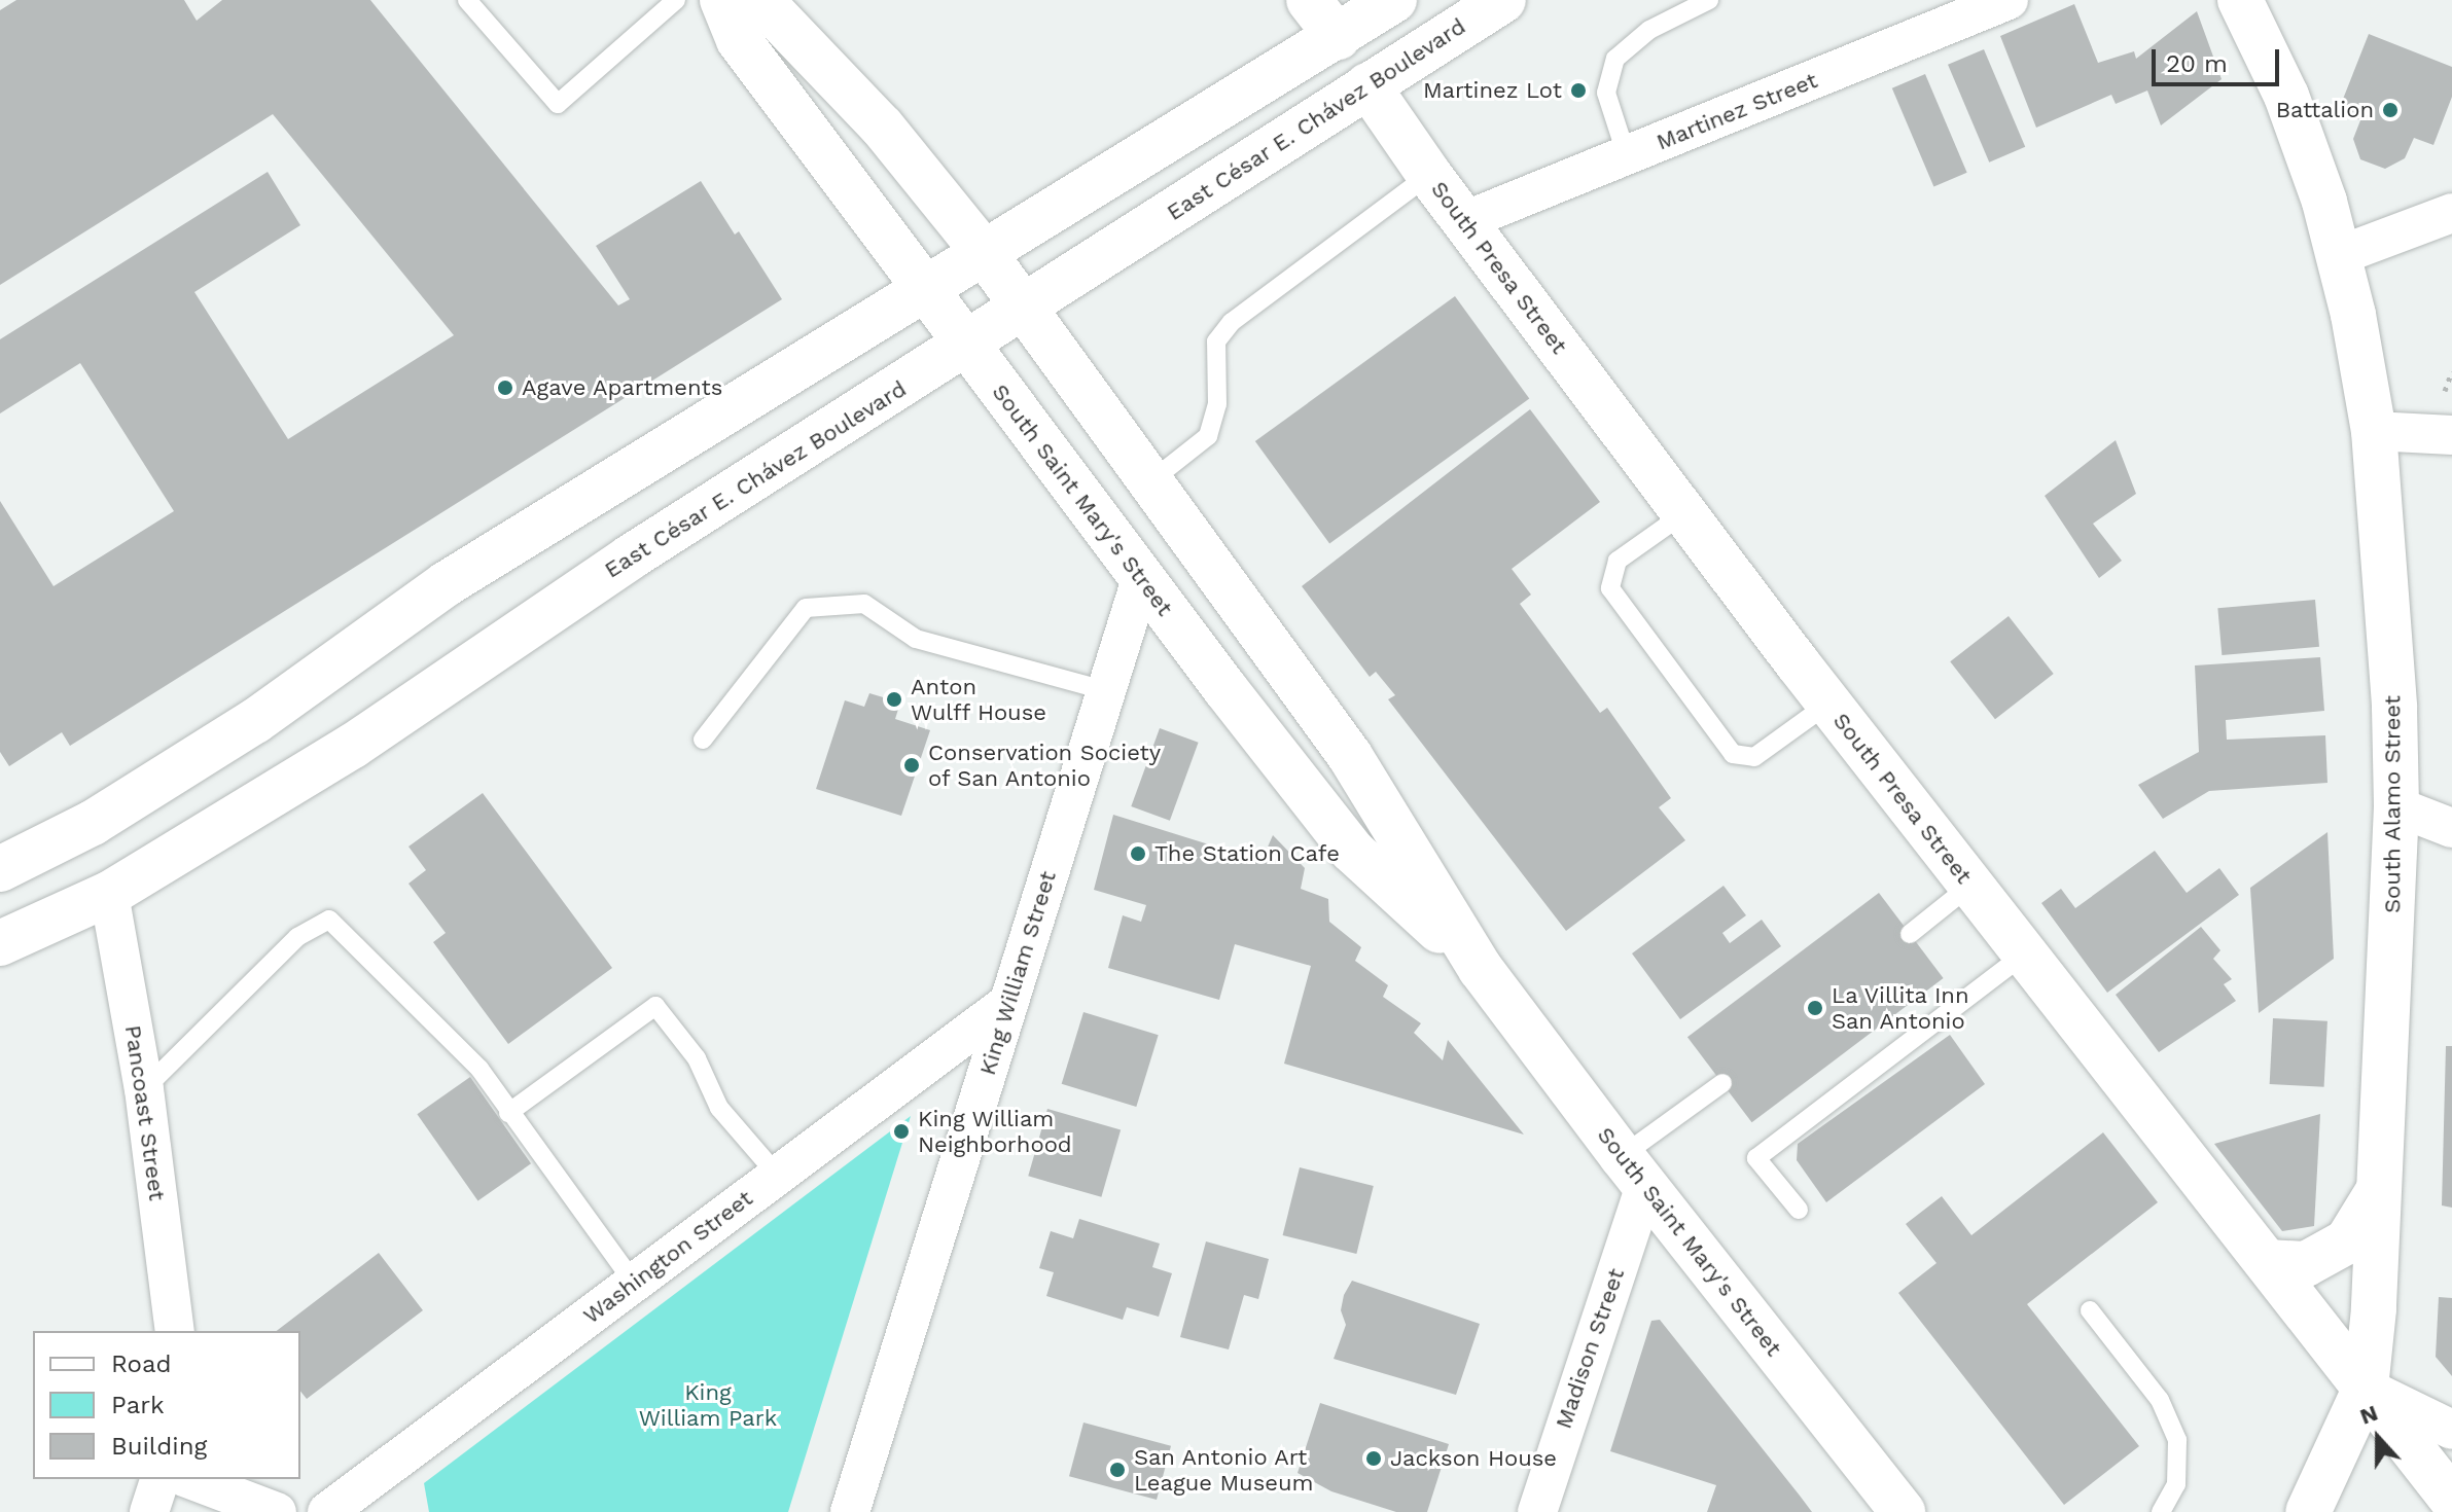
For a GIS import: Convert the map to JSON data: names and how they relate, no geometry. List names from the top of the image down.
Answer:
{
  "streets": {
    "main road": [
      "East César E. Chávez Boulevard",
      "South Presa Street",
      "South Saint Mary's Street",
      "South Alamo Street"
    ],
    "street": [
      "Martinez Street",
      "King William Street",
      "Pancoast Street",
      "Washington Street",
      "Madison Street"
    ]
  },
  "crossings": [
    ["Martinez Street", "South Presa Street"],
    ["East César E. Chávez Boulevard", "South Presa Street"],
    ["East César E. Chávez Boulevard", "South Saint Mary's Street"],
    ["East César E. Chávez Boulevard", "Pancoast Street"],
    ["South Presa Street", "South Alamo Street"],
    ["South Saint Mary's Street", "King William Street"],
    ["South Saint Mary's Street", "Madison Street"],
    ["King William Street", "Washington Street"]
  ],
  "parks": ["King William Park"],
  "places": [
    "Martinez Lot",
    "Battalion",
    "Agave Apartments",
    "Anton Wulff House",
    "Conservation Society of San Antonio",
    "The Station Cafe",
    "La Villita Inn San Antonio",
    "King William Neighborhood",
    "Jackson House",
    "San Antonio Art League Museum"
  ],
  "legend": ["Road", "Park", "Building"],
  "scale_bar": "20 m",
  "north": "top"
}
